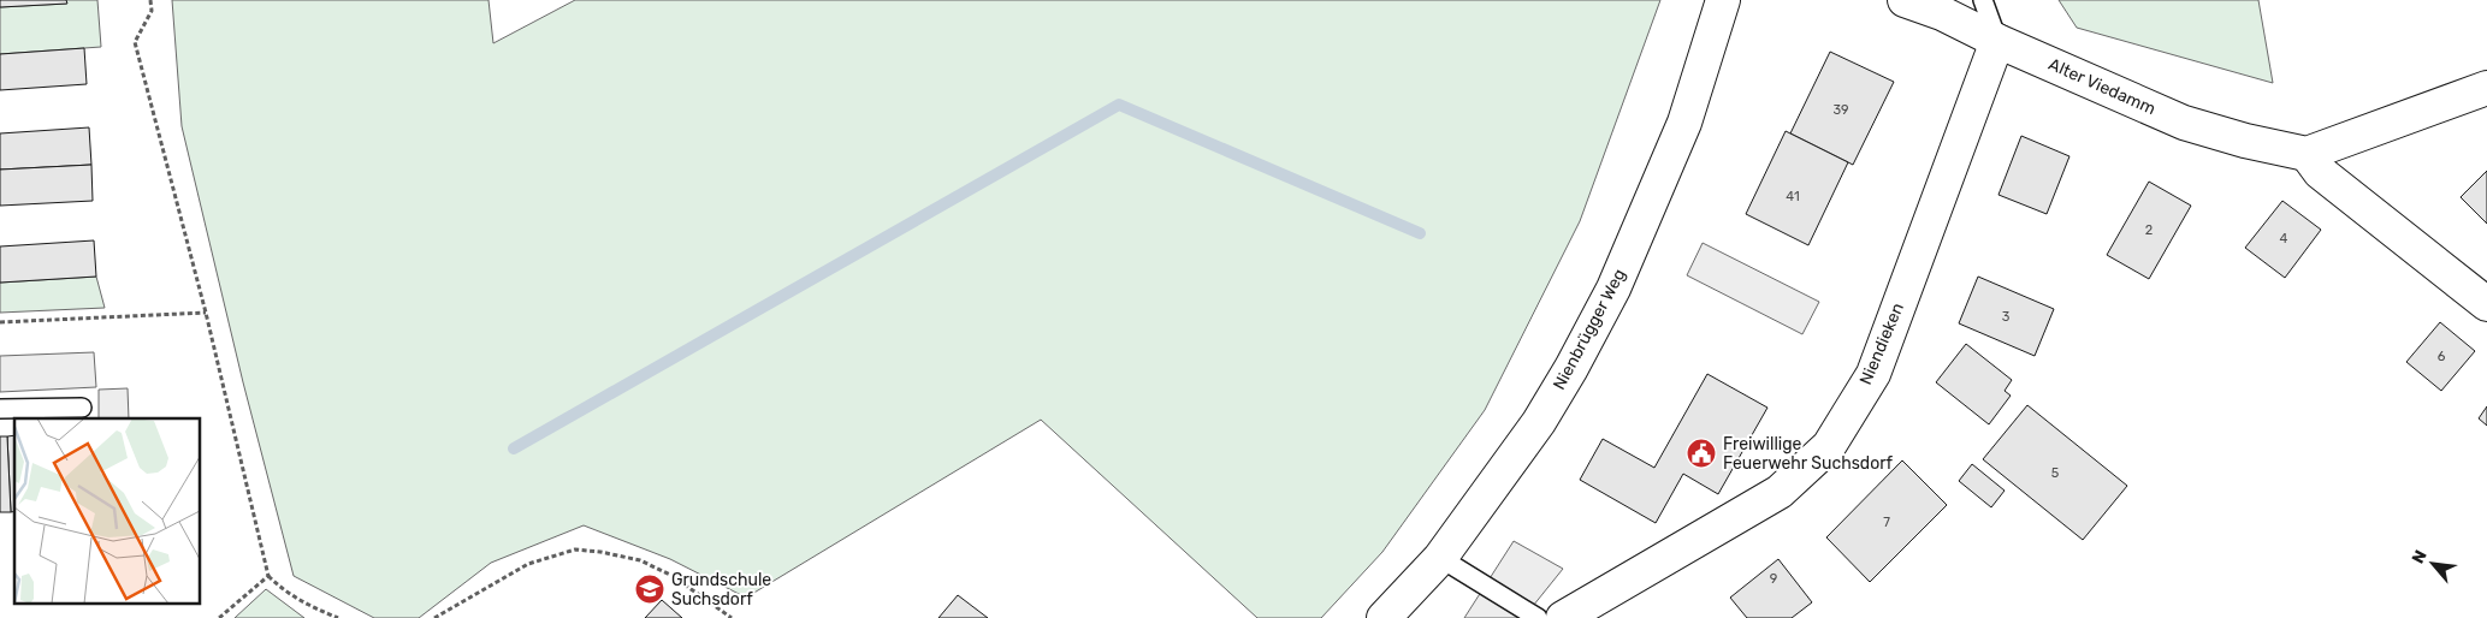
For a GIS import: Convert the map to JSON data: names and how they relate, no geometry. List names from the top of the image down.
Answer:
{
  "streets": {
    "street": ["Alter Viedamm", "Nienbrügger Weg", "Niendieken"]
  },
  "crossings": [
    ["Alter Viedamm", "Niendieken"]
  ],
  "places": {
    "public building": ["Freiwillige Feuerwehr Suchsdorf"],
    "school or university": ["Grundschule Suchsdorf"]
  },
  "house_numbers": [
    "39",
    "41",
    "2",
    "4",
    "3",
    "6",
    "5",
    "7",
    "9"
  ],
  "north": "top left"
}
